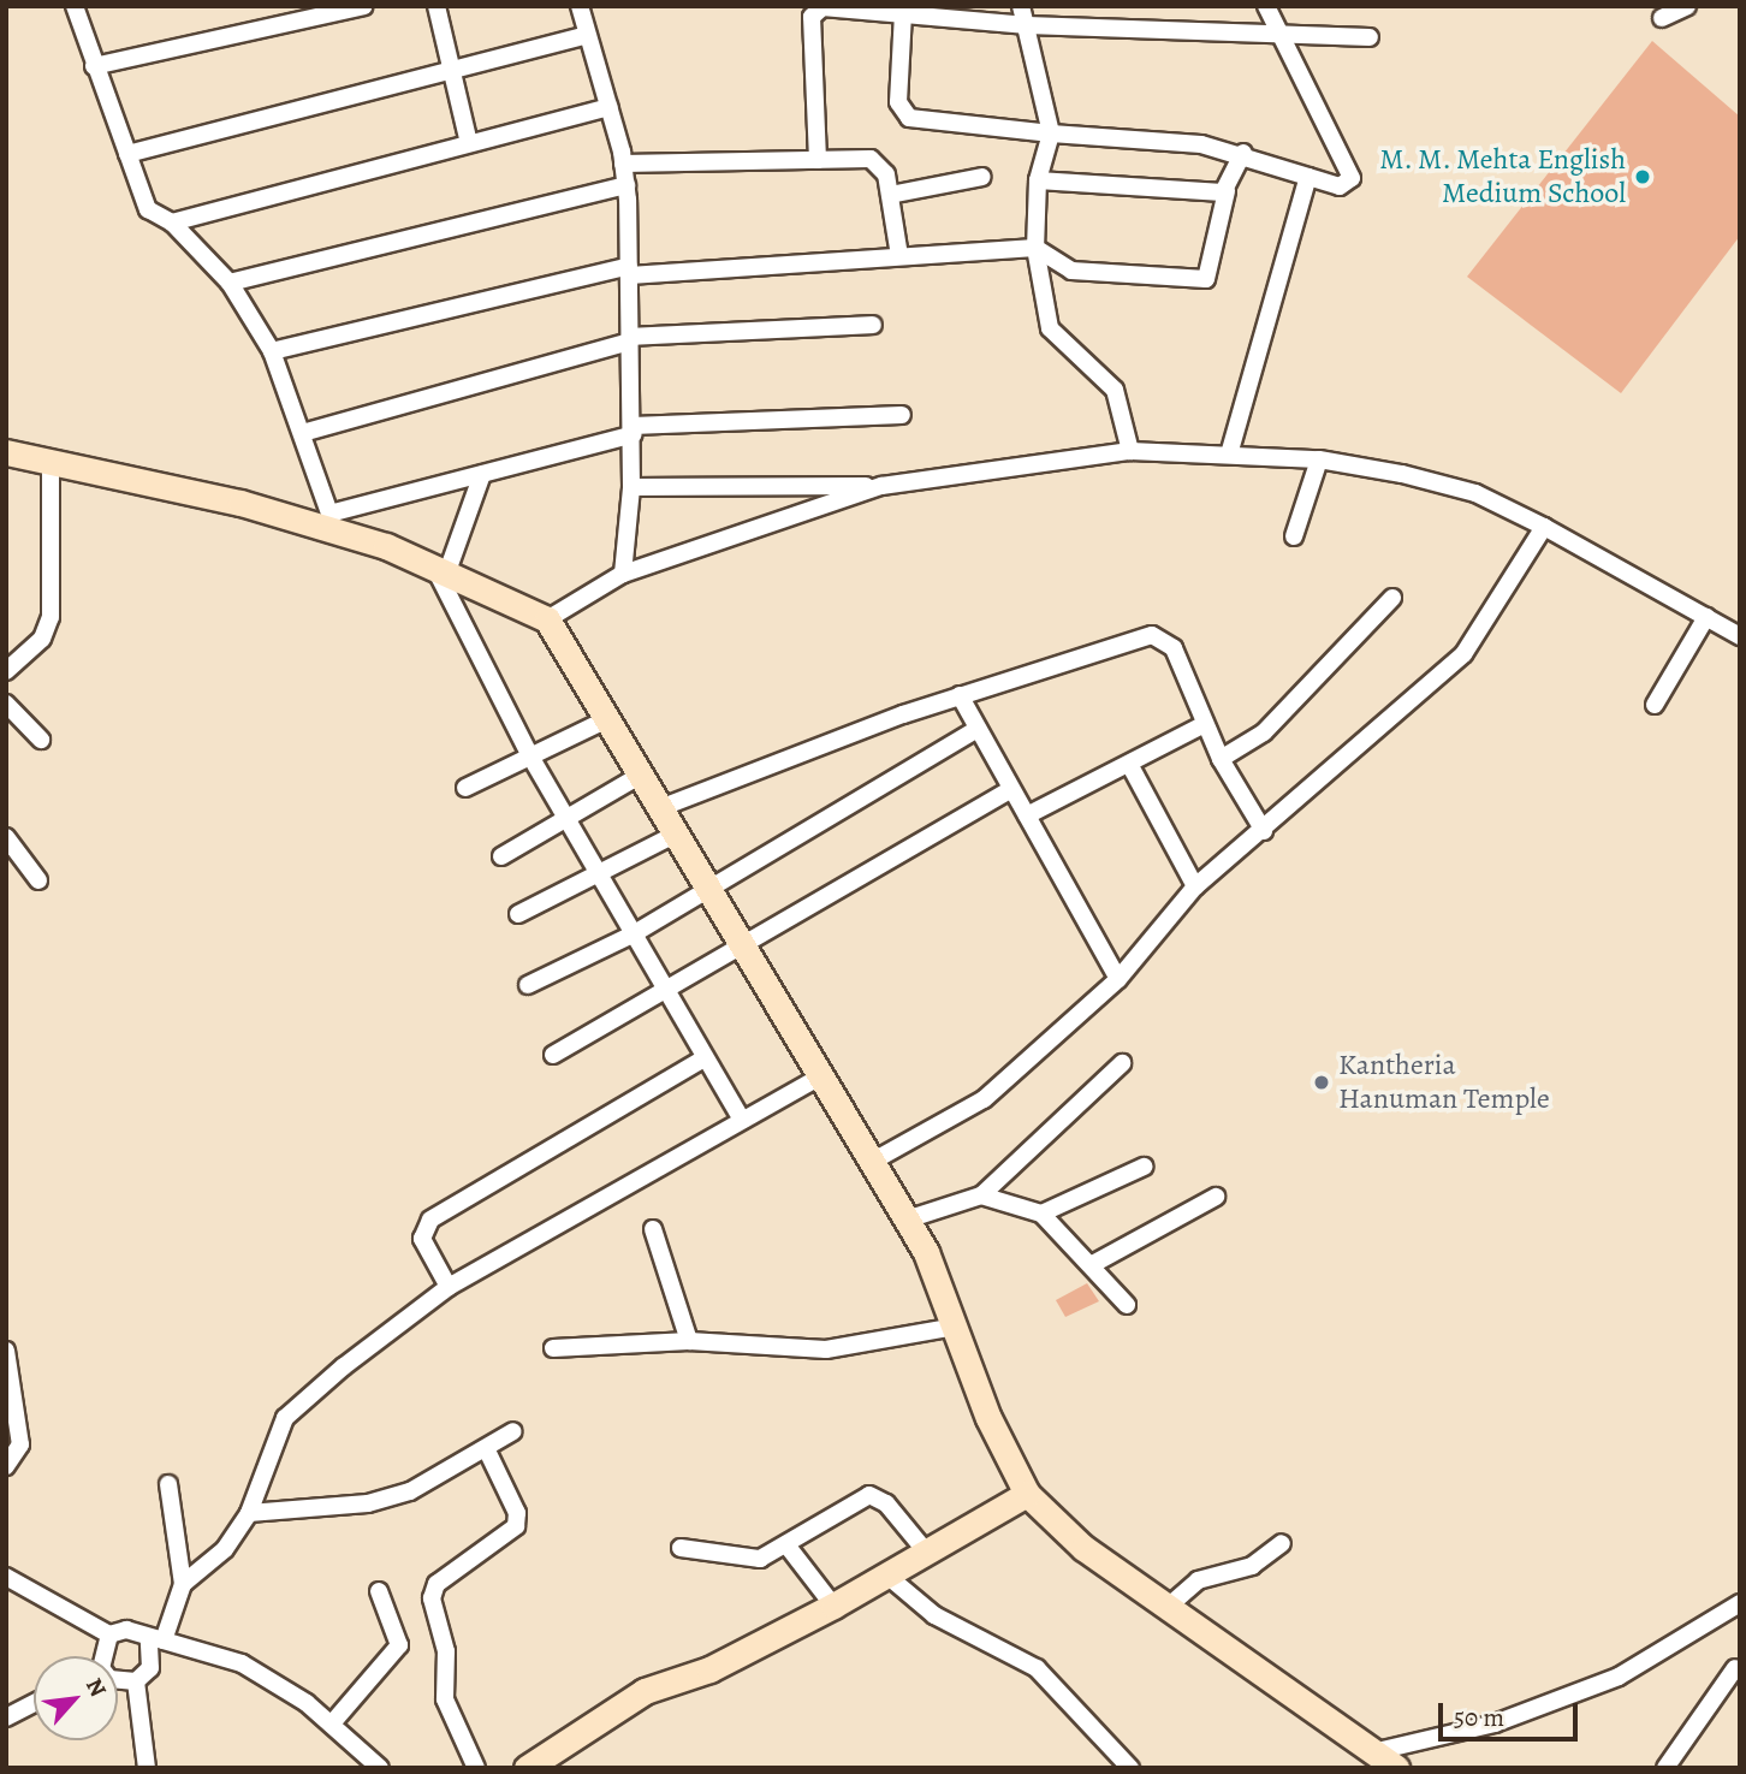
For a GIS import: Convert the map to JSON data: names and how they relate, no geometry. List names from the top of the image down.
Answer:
{
  "places": ["M. M. Mehta English Medium School", "Kantheria Hanuman Temple"],
  "scale_bar": "50 m",
  "north": "top right"
}
